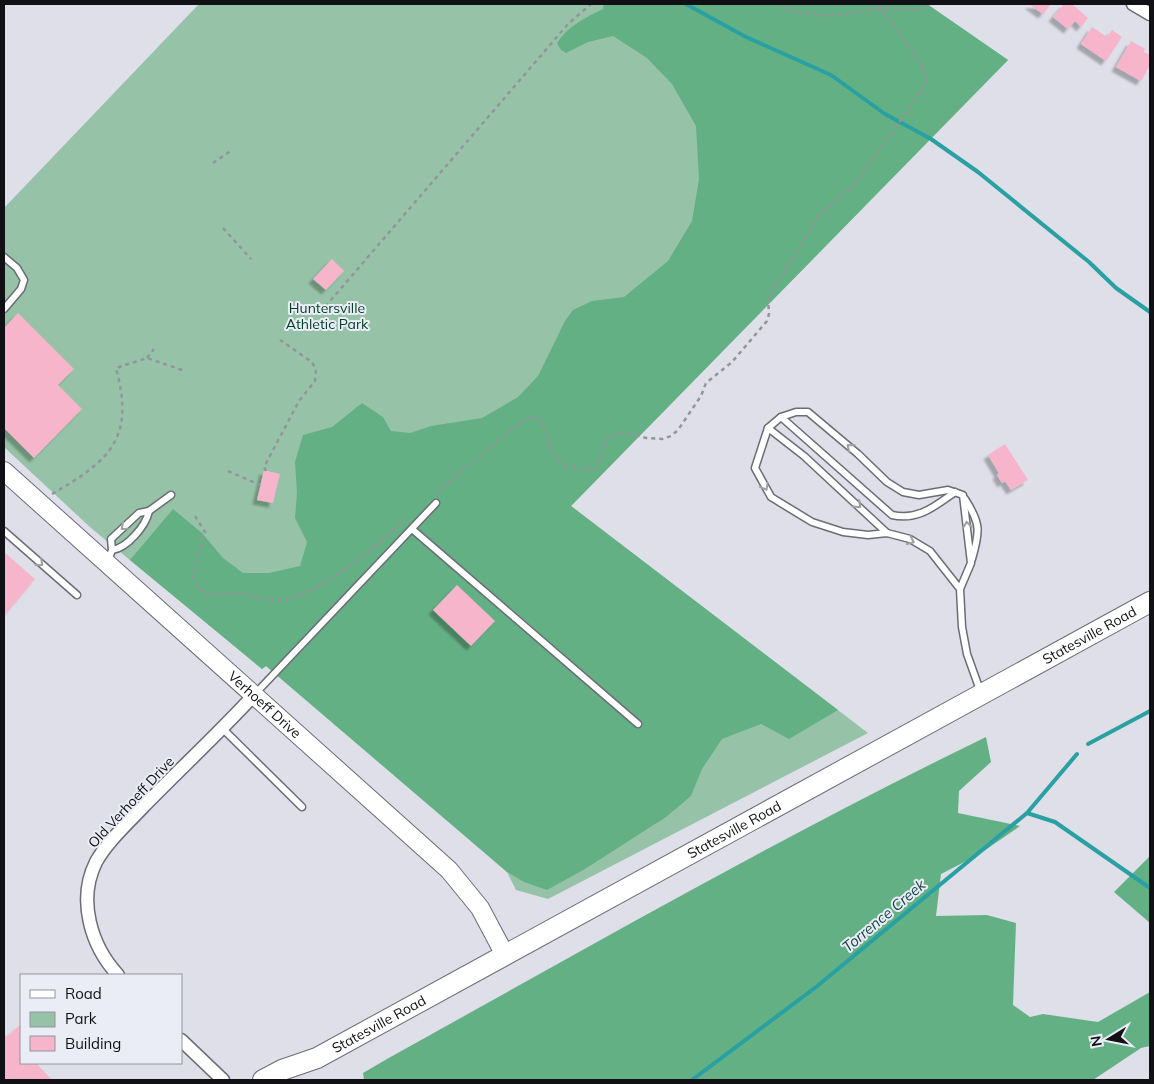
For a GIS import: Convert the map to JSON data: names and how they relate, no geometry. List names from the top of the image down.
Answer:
{
  "streets": {
    "main road": ["Statesville Road"],
    "street": ["Verhoeff Drive", "Old Verhoeff Drive"]
  },
  "crossings": [
    ["Statesville Road", "Verhoeff Drive"],
    ["Verhoeff Drive", "Old Verhoeff Drive"]
  ],
  "water": ["Torrence Creek"],
  "parks": ["Huntersville Athletic Park"],
  "legend": ["Road", "Park", "Building"],
  "north": "left"
}
